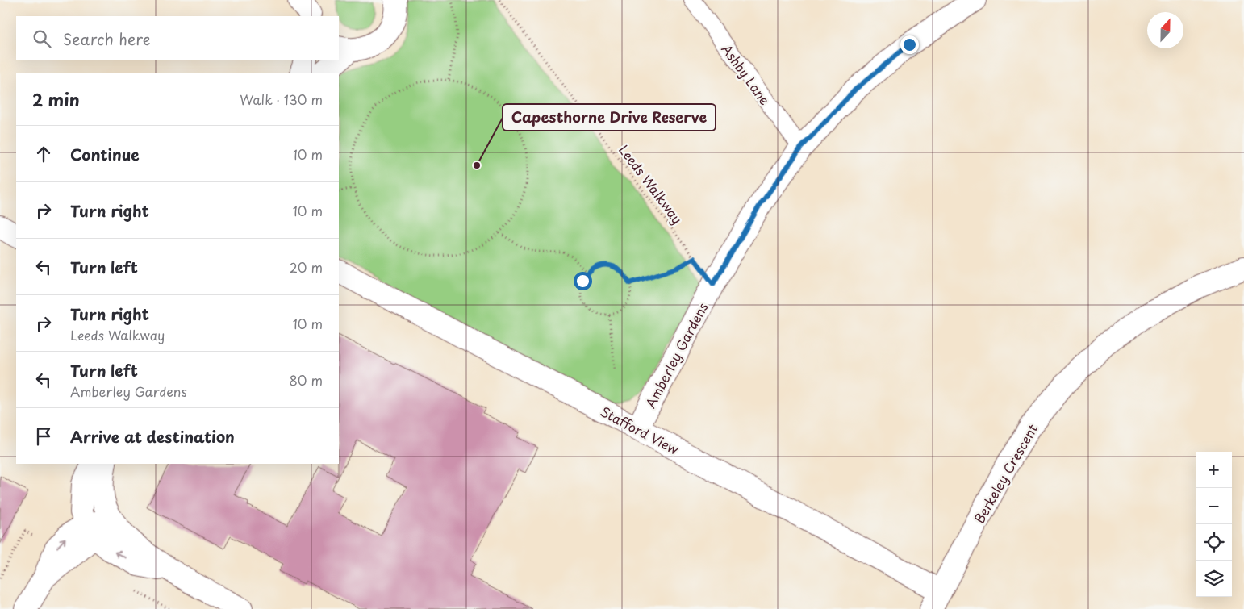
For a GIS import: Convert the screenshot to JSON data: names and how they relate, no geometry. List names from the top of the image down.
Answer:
{
  "streets": {
    "street": ["Amberley Gardens", "Stafford View", "Berkeley Crescent"],
    "lane": ["Ashby Lane"],
    "path": ["Leeds Walkway"]
  },
  "crossings": [
    ["Ashby Lane", "Amberley Gardens"],
    ["Leeds Walkway", "Amberley Gardens"],
    ["Amberley Gardens", "Stafford View"],
    ["Stafford View", "Berkeley Crescent"]
  ],
  "places": ["Capesthorne Drive Reserve"],
  "north": "top",
  "page": {
    "search": "Search here",
    "heading": ["2 min", "Walk · 130 m"],
    "list": [
      ["Continue", "10 m"],
      ["Turn right", "10 m"],
      ["Turn left", "20 m"],
      ["Turn right", "Leeds Walkway", "10 m"],
      ["Turn left", "Amberley Gardens", "80 m"],
      "Arrive at destination"
    ],
    "map_buttons": ["+", "−"]
  }
}
